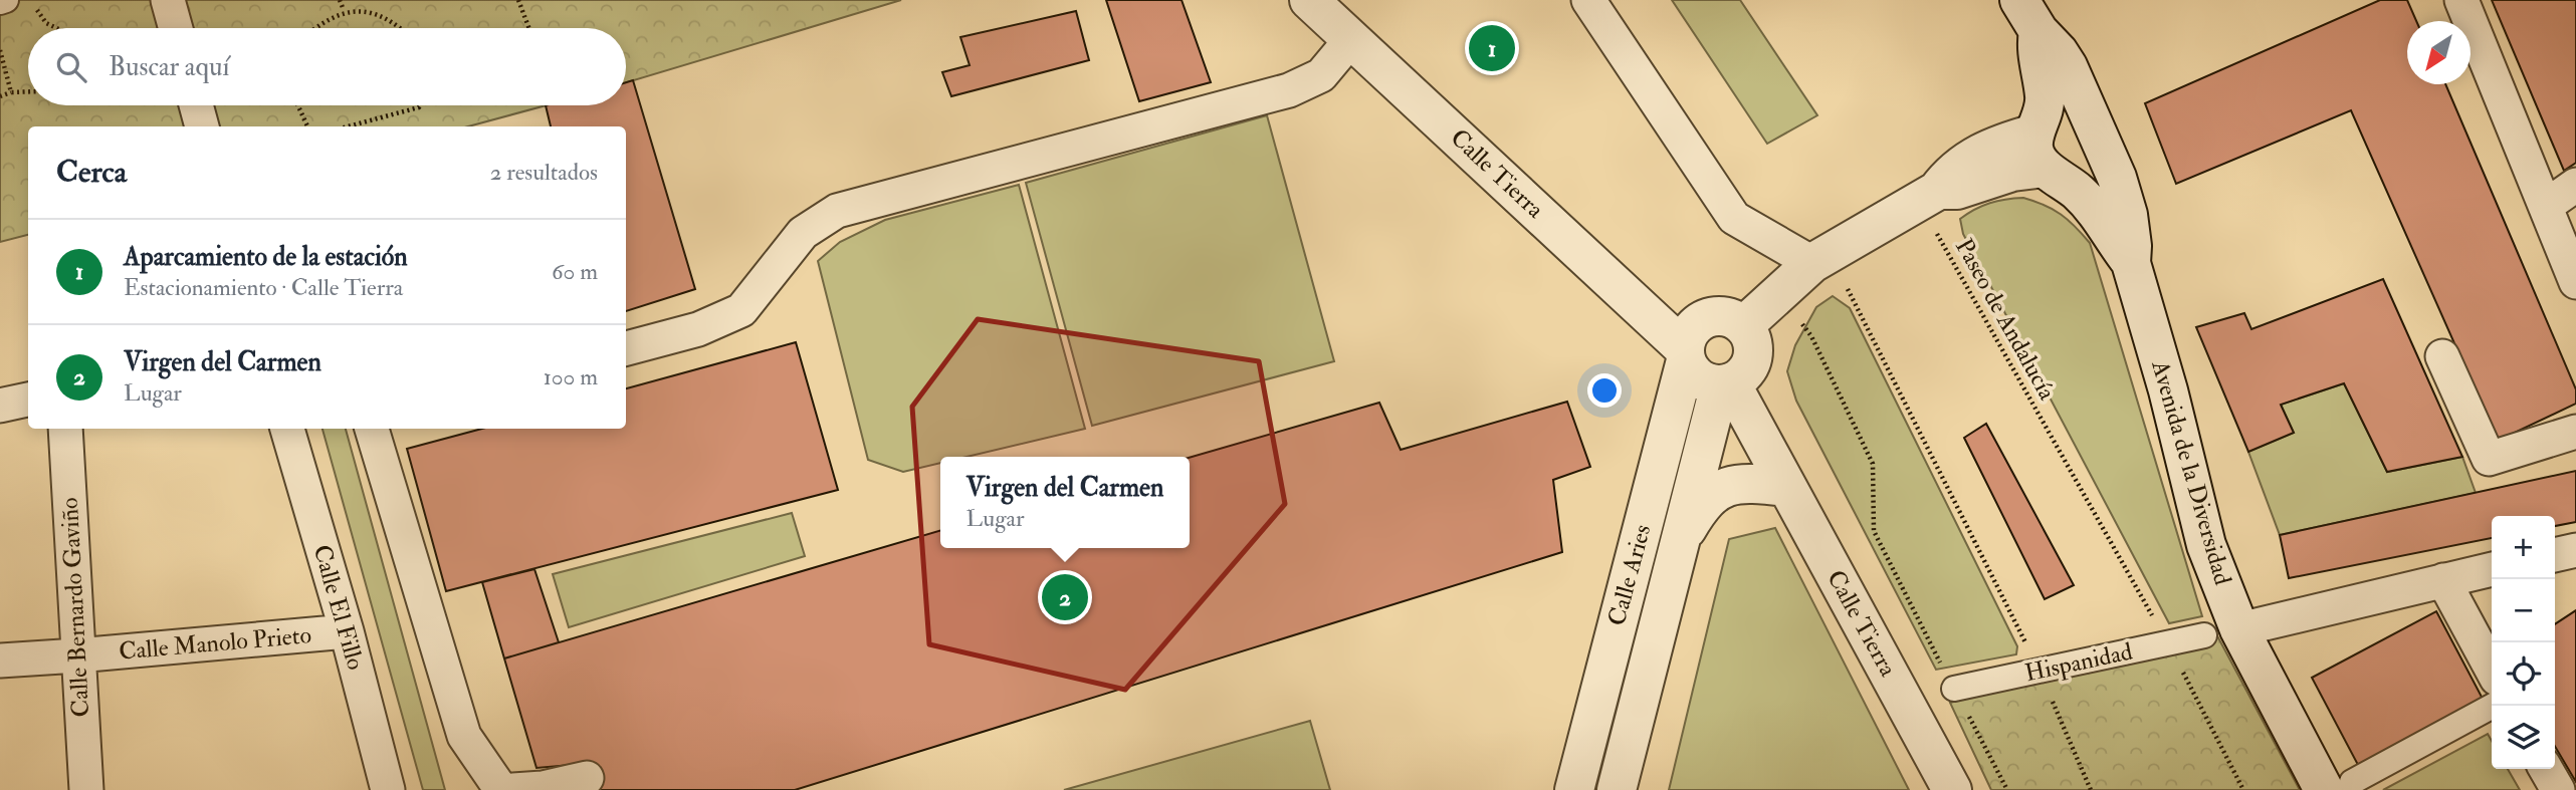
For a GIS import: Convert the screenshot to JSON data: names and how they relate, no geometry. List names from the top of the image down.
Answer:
{
  "streets": {
    "street": [
      "Calle Tierra",
      "Avenida de la Diversidad",
      "Calle Aries",
      "Calle Bernardo Gaviño",
      "Calle El Fillo",
      "Calle Manolo Prieto",
      "Hispanidad"
    ],
    "path": ["Paseo de Andalucía"]
  },
  "crossings": [
    ["Calle Tierra", "Calle Aries"],
    ["Paseo de Andalucía", "Hispanidad"],
    ["Avenida de la Diversidad", "Hispanidad"],
    ["Calle Bernardo Gaviño", "Calle Manolo Prieto"],
    ["Calle El Fillo", "Calle Manolo Prieto"]
  ],
  "north": "bottom left",
  "page": {
    "pins": ["1", "2"],
    "search": "Buscar aquí",
    "heading": ["Cerca", "2 resultados"],
    "list": [
      {
        "mark": "1",
        "name": "Aparcamiento de la estación",
        "note": "Estacionamiento · Calle Tierra",
        "value": "60 m"
      },
      {
        "mark": "2",
        "name": "Virgen del Carmen",
        "note": "Lugar",
        "value": "100 m"
      }
    ],
    "popup": ["Virgen del Carmen", "Lugar"],
    "map_buttons": ["+", "−"]
  }
}
